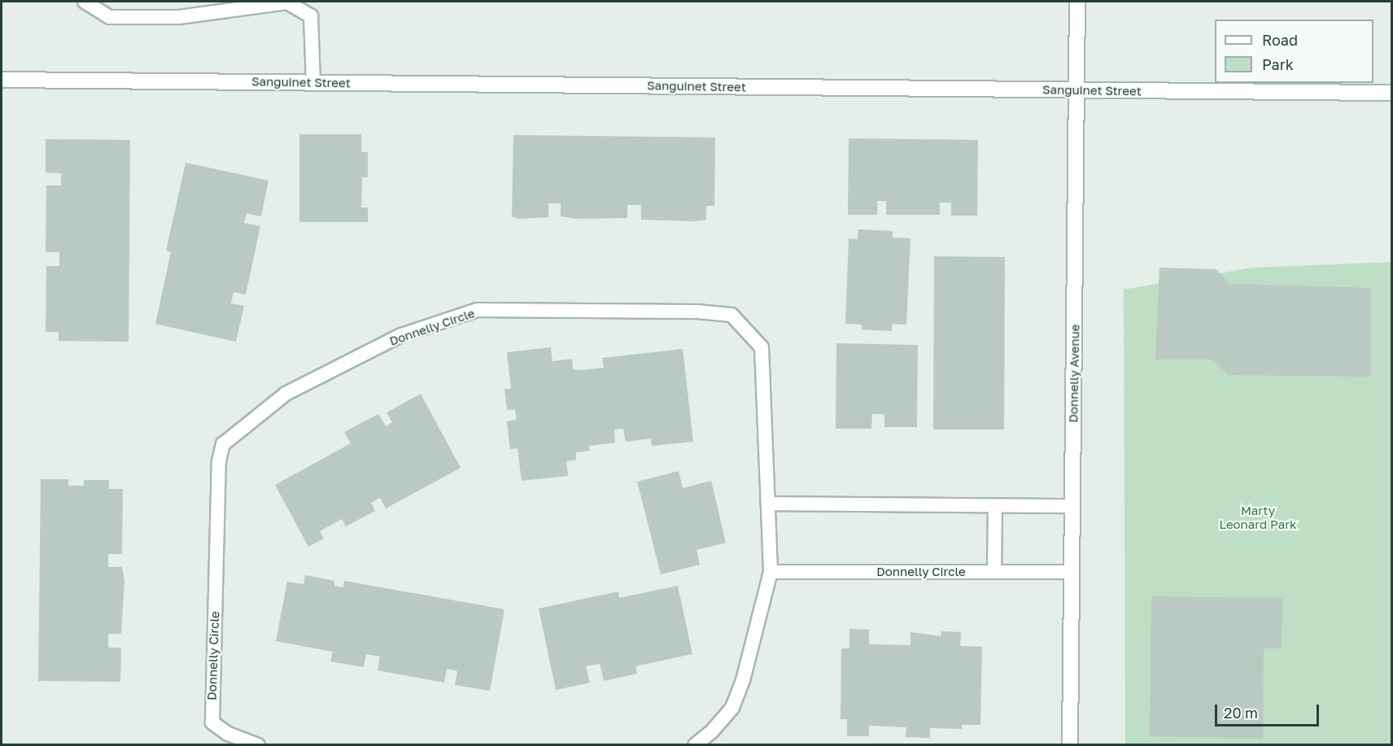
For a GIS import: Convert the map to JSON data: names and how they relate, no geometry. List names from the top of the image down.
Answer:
{
  "streets": {
    "street": ["Sanguinet Street", "Donnelly Avenue"],
    "lane": ["Donnelly Circle"]
  },
  "crossings": [
    ["Sanguinet Street", "Donnelly Avenue"],
    ["Donnelly Circle", "Donnelly Avenue"]
  ],
  "parks": ["Marty Leonard Park"],
  "legend": ["Road", "Park"],
  "scale_bar": "20 m"
}
